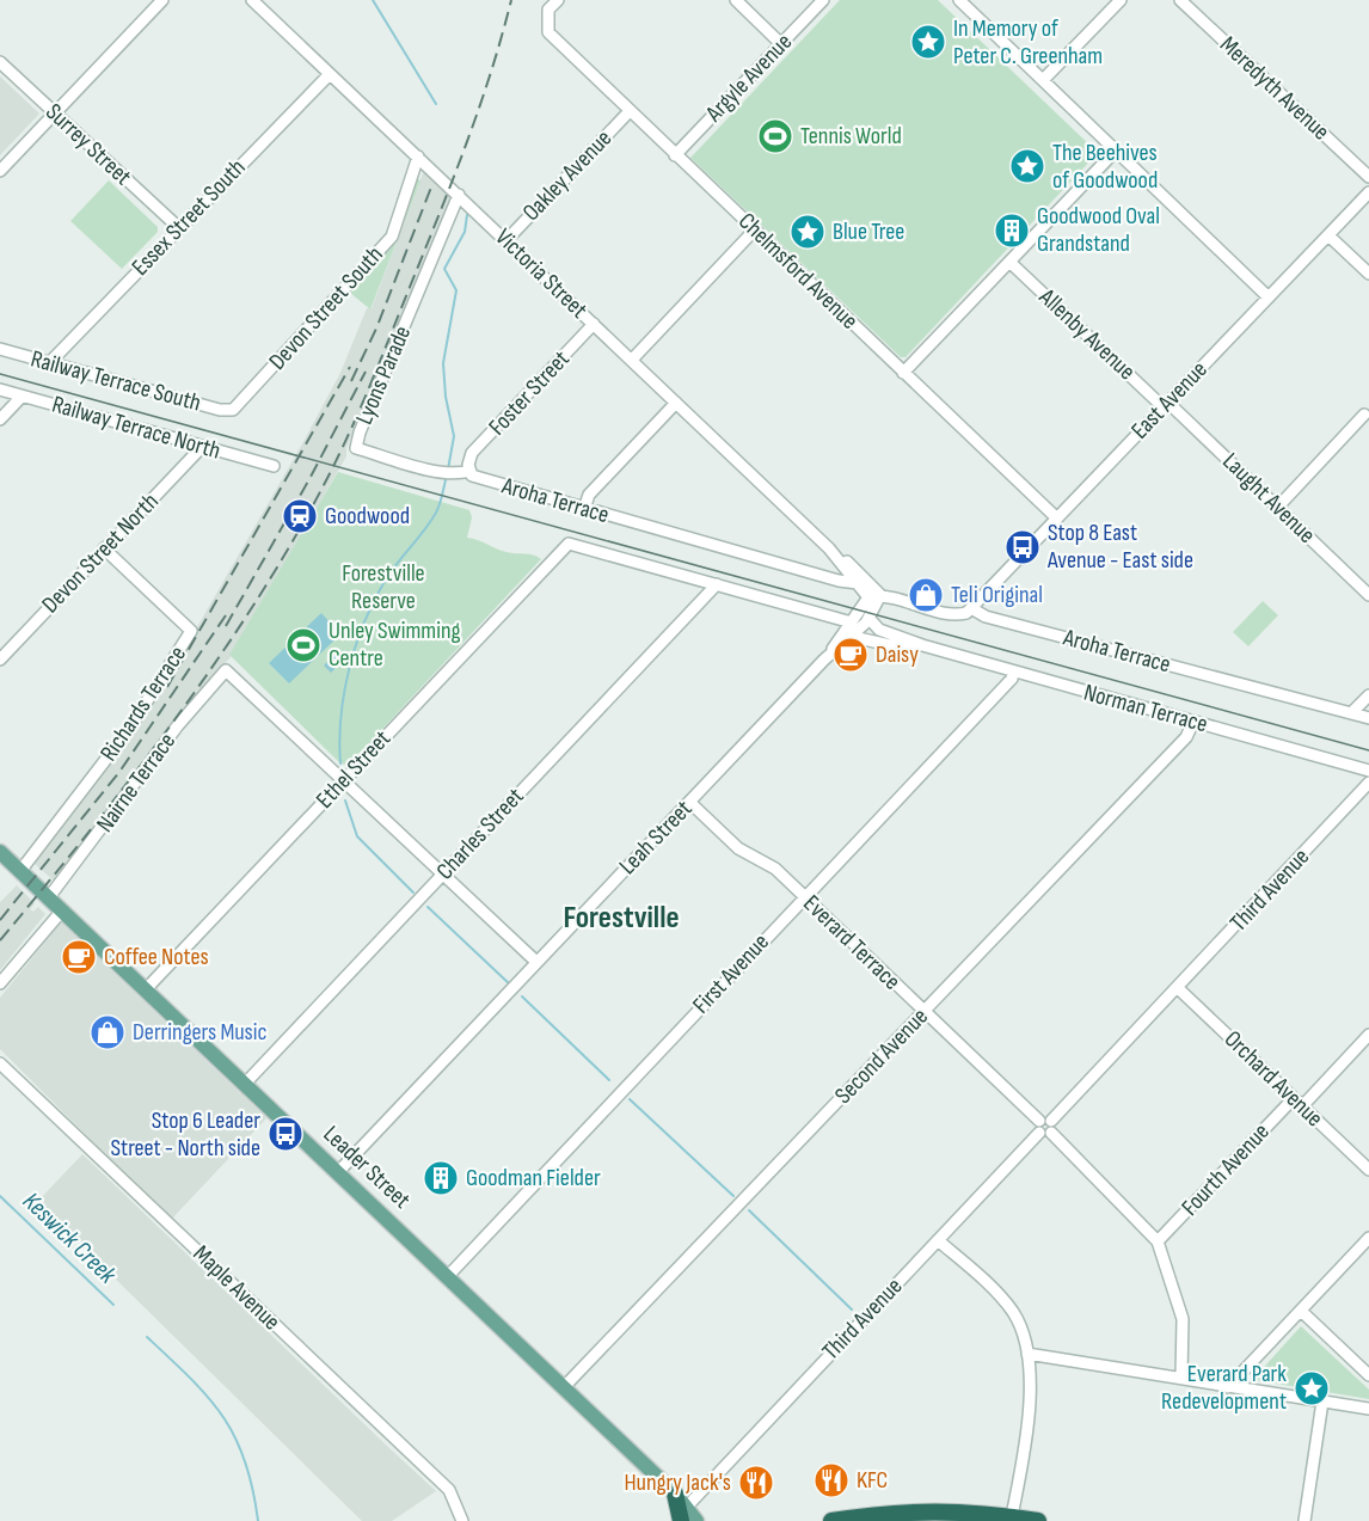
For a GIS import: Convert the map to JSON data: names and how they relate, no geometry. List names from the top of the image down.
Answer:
{
  "streets": {
    "main road": ["Leader Street"],
    "street": [
      "Argyle Avenue",
      "Meredyth Avenue",
      "Surrey Street",
      "Oakley Avenue",
      "Essex Street South",
      "Chelmsford Avenue",
      "Victoria Street",
      "Devon Street South",
      "Allenby Avenue",
      "Lyons Parade",
      "Railway Terrace South",
      "Foster Street",
      "East Avenue",
      "Railway Terrace North",
      "Laught Avenue",
      "Aroha Terrace",
      "Devon Street North",
      "Richards Terrace",
      "Norman Terrace",
      "Ethel Street",
      "Nairne Terrace",
      "Charles Street",
      "Leah Street",
      "Third Avenue",
      "Everard Terrace",
      "First Avenue",
      "Second Avenue",
      "Orchard Avenue",
      "Fourth Avenue",
      "Maple Avenue"
    ]
  },
  "crossings": [
    ["Argyle Avenue", "Chelmsford Avenue"],
    ["Surrey Street", "Essex Street South"],
    ["Oakley Avenue", "Chelmsford Avenue"],
    ["Oakley Avenue", "Victoria Street"],
    ["Essex Street South", "Victoria Street"],
    ["Essex Street South", "Railway Terrace South"],
    ["Chelmsford Avenue", "East Avenue"],
    ["Victoria Street", "Devon Street South"],
    ["Victoria Street", "Lyons Parade"],
    ["Victoria Street", "Foster Street"],
    ["Victoria Street", "Aroha Terrace"],
    ["Victoria Street", "Leah Street"],
    ["Devon Street South", "Railway Terrace South"],
    ["Allenby Avenue", "East Avenue"],
    ["Allenby Avenue", "Laught Avenue"],
    ["Lyons Parade", "Foster Street"],
    ["Lyons Parade", "Aroha Terrace"],
    ["Foster Street", "Aroha Terrace"],
    ["East Avenue", "Laught Avenue"],
    ["East Avenue", "Aroha Terrace"],
    ["Railway Terrace North", "Devon Street North"],
    ["Aroha Terrace", "Leah Street"],
    ["Devon Street North", "Richards Terrace"],
    ["Richards Terrace", "Leader Street"],
    ["Norman Terrace", "Leah Street"],
    ["Norman Terrace", "First Avenue"],
    ["Norman Terrace", "Second Avenue"],
    ["Ethel Street", "Nairne Terrace"],
    ["Ethel Street", "Charles Street"],
    ["Ethel Street", "Leader Street"],
    ["Nairne Terrace", "Leader Street"],
    ["Charles Street", "Leader Street"],
    ["Leah Street", "Everard Terrace"],
    ["Leah Street", "Leader Street"],
    ["Third Avenue", "Everard Terrace"],
    ["Third Avenue", "Orchard Avenue"],
    ["Everard Terrace", "First Avenue"],
    ["Everard Terrace", "Second Avenue"],
    ["Everard Terrace", "Fourth Avenue"],
    ["First Avenue", "Leader Street"],
    ["Second Avenue", "Leader Street"],
    ["Orchard Avenue", "Fourth Avenue"]
  ],
  "districts": ["Forestville"],
  "water": ["Keswick Creek"],
  "parks": ["Forestville Reserve"],
  "places": {
    "place": [
      "In Memory of Peter C. Greenham",
      "The Beehives of Goodwood",
      "Blue Tree",
      "Everard Park Redevelopment"
    ],
    "sports": ["Tennis World", "Unley Swimming Centre"],
    "building": ["Goodwood Oval Grandstand", "Goodman Fielder"],
    "station": ["Goodwood"],
    "bus stop": ["Stop 8 East Avenue - East side", "Stop 6 Leader Street - North side"],
    "shop": ["Teli Original", "Derringers Music"],
    "cafe": ["Daisy", "Coffee Notes"],
    "restaurant": ["KFC", "Hungry Jack's"]
  }
}
